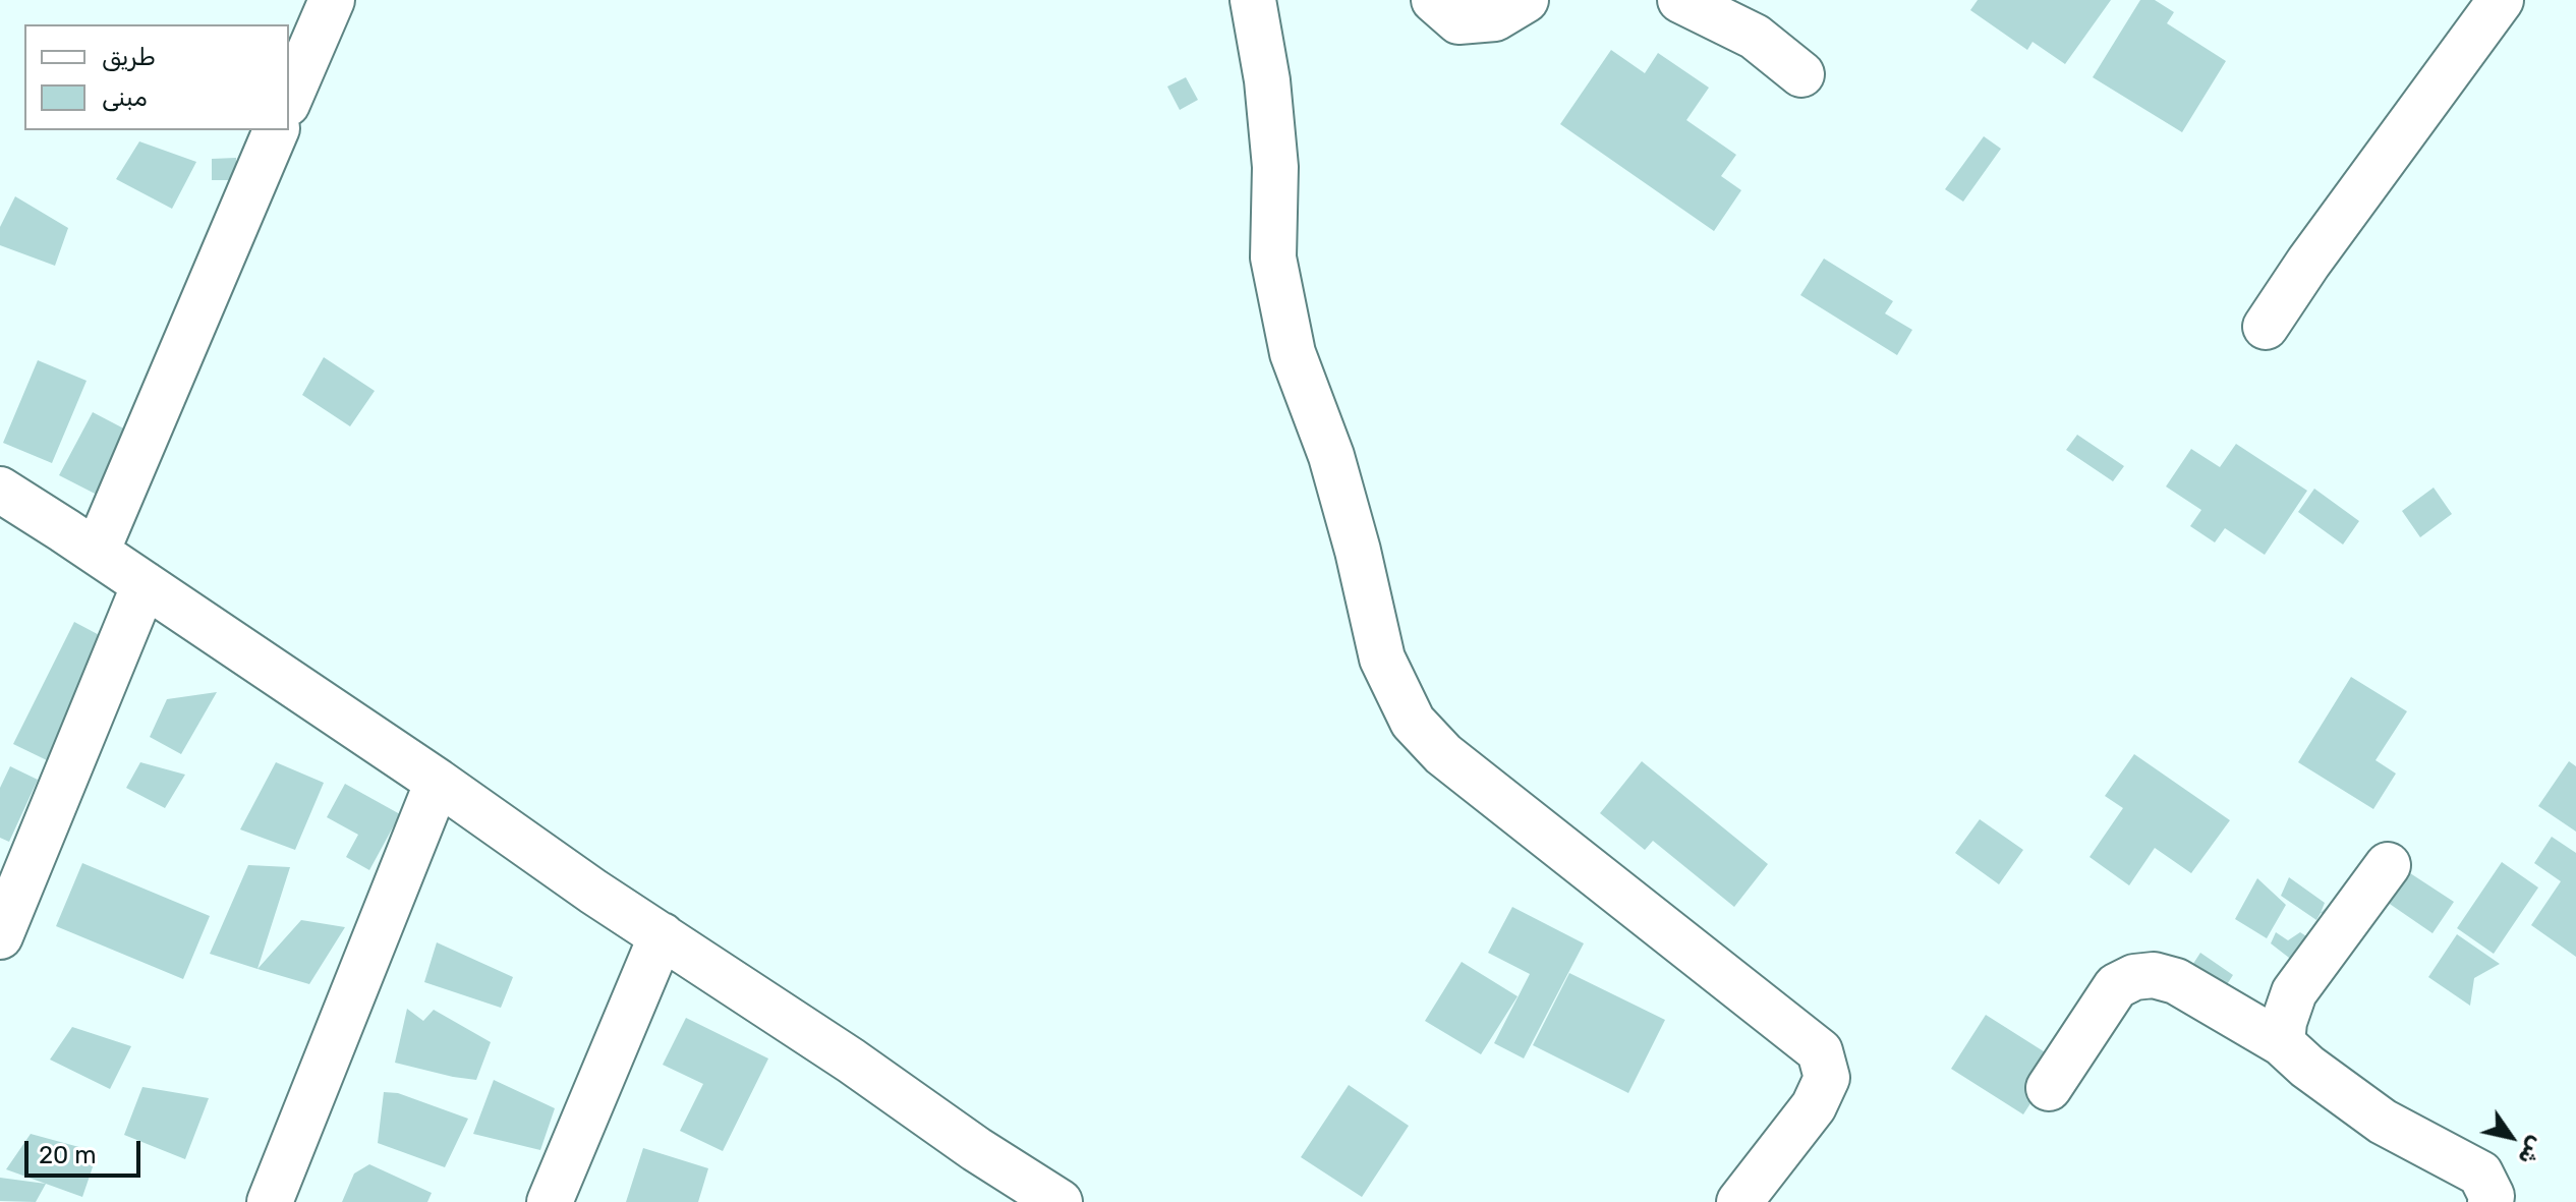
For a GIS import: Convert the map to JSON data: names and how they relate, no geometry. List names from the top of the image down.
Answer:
{
  "legend": ["طريق", "مبنى"],
  "scale_bar": "20 m",
  "north": "bottom right"
}
